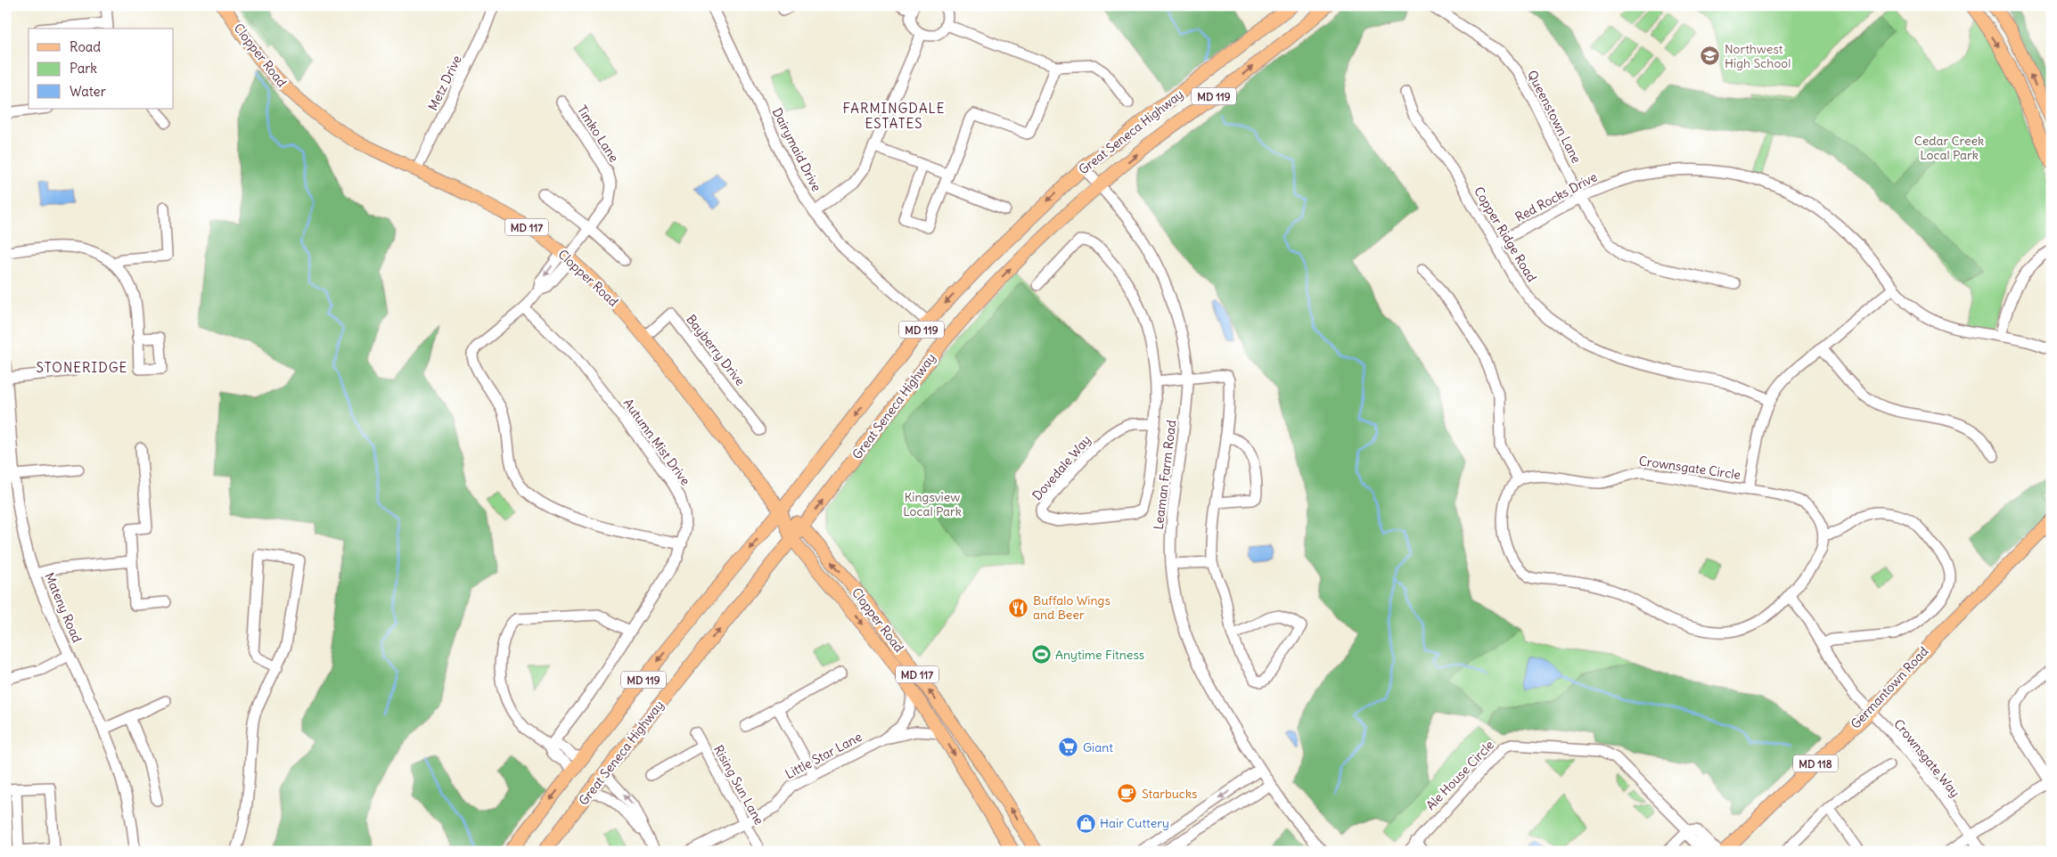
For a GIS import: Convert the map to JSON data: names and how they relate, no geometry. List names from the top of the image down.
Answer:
{
  "streets": {
    "main road": [
      "Clopper Road",
      "MD 119",
      "Great Seneca Highway",
      "MD 117",
      "Germantown Road",
      "MD 118"
    ],
    "street": [
      "Metz Drive",
      "Queenstown Lane",
      "Timko Lane",
      "Dairymaid Drive",
      "Red Rocks Drive",
      "Copper Ridge Road",
      "Bayberry Drive",
      "Autumn Mist Drive",
      "Dovedale Way",
      "Crownsgate Circle",
      "Leaman Farm Road",
      "Mateny Road",
      "Little Star Lane",
      "Crownsgate Way",
      "Ale House Circle",
      "Rising Sun Lane"
    ]
  },
  "crossings": [
    ["Clopper Road", "Metz Drive"],
    ["Clopper Road", "Great Seneca Highway"],
    ["Clopper Road", "Timko Lane"],
    ["Clopper Road", "Bayberry Drive"],
    ["Clopper Road", "Little Star Lane"],
    ["Queenstown Lane", "Red Rocks Drive"],
    ["Great Seneca Highway", "Dairymaid Drive"],
    ["Great Seneca Highway", "Leaman Farm Road"],
    ["Timko Lane", "Autumn Mist Drive"],
    ["Red Rocks Drive", "Copper Ridge Road"],
    ["Crownsgate Circle", "Crownsgate Way"],
    ["Germantown Road", "Crownsgate Way"],
    ["Little Star Lane", "Rising Sun Lane"]
  ],
  "districts": ["FARMINGDALE ESTATES", "STONERIDGE"],
  "parks": ["Cedar Creek Local Park", "Kingsview Local Park"],
  "places": {
    "school or university": ["Northwest High School"],
    "restaurant": ["Buffalo Wings and Beer"],
    "sports": ["Anytime Fitness"],
    "supermarket": ["Giant"],
    "cafe": ["Starbucks"],
    "shop": ["Hair Cuttery"]
  },
  "legend": ["Road", "Park", "Water"]
}
